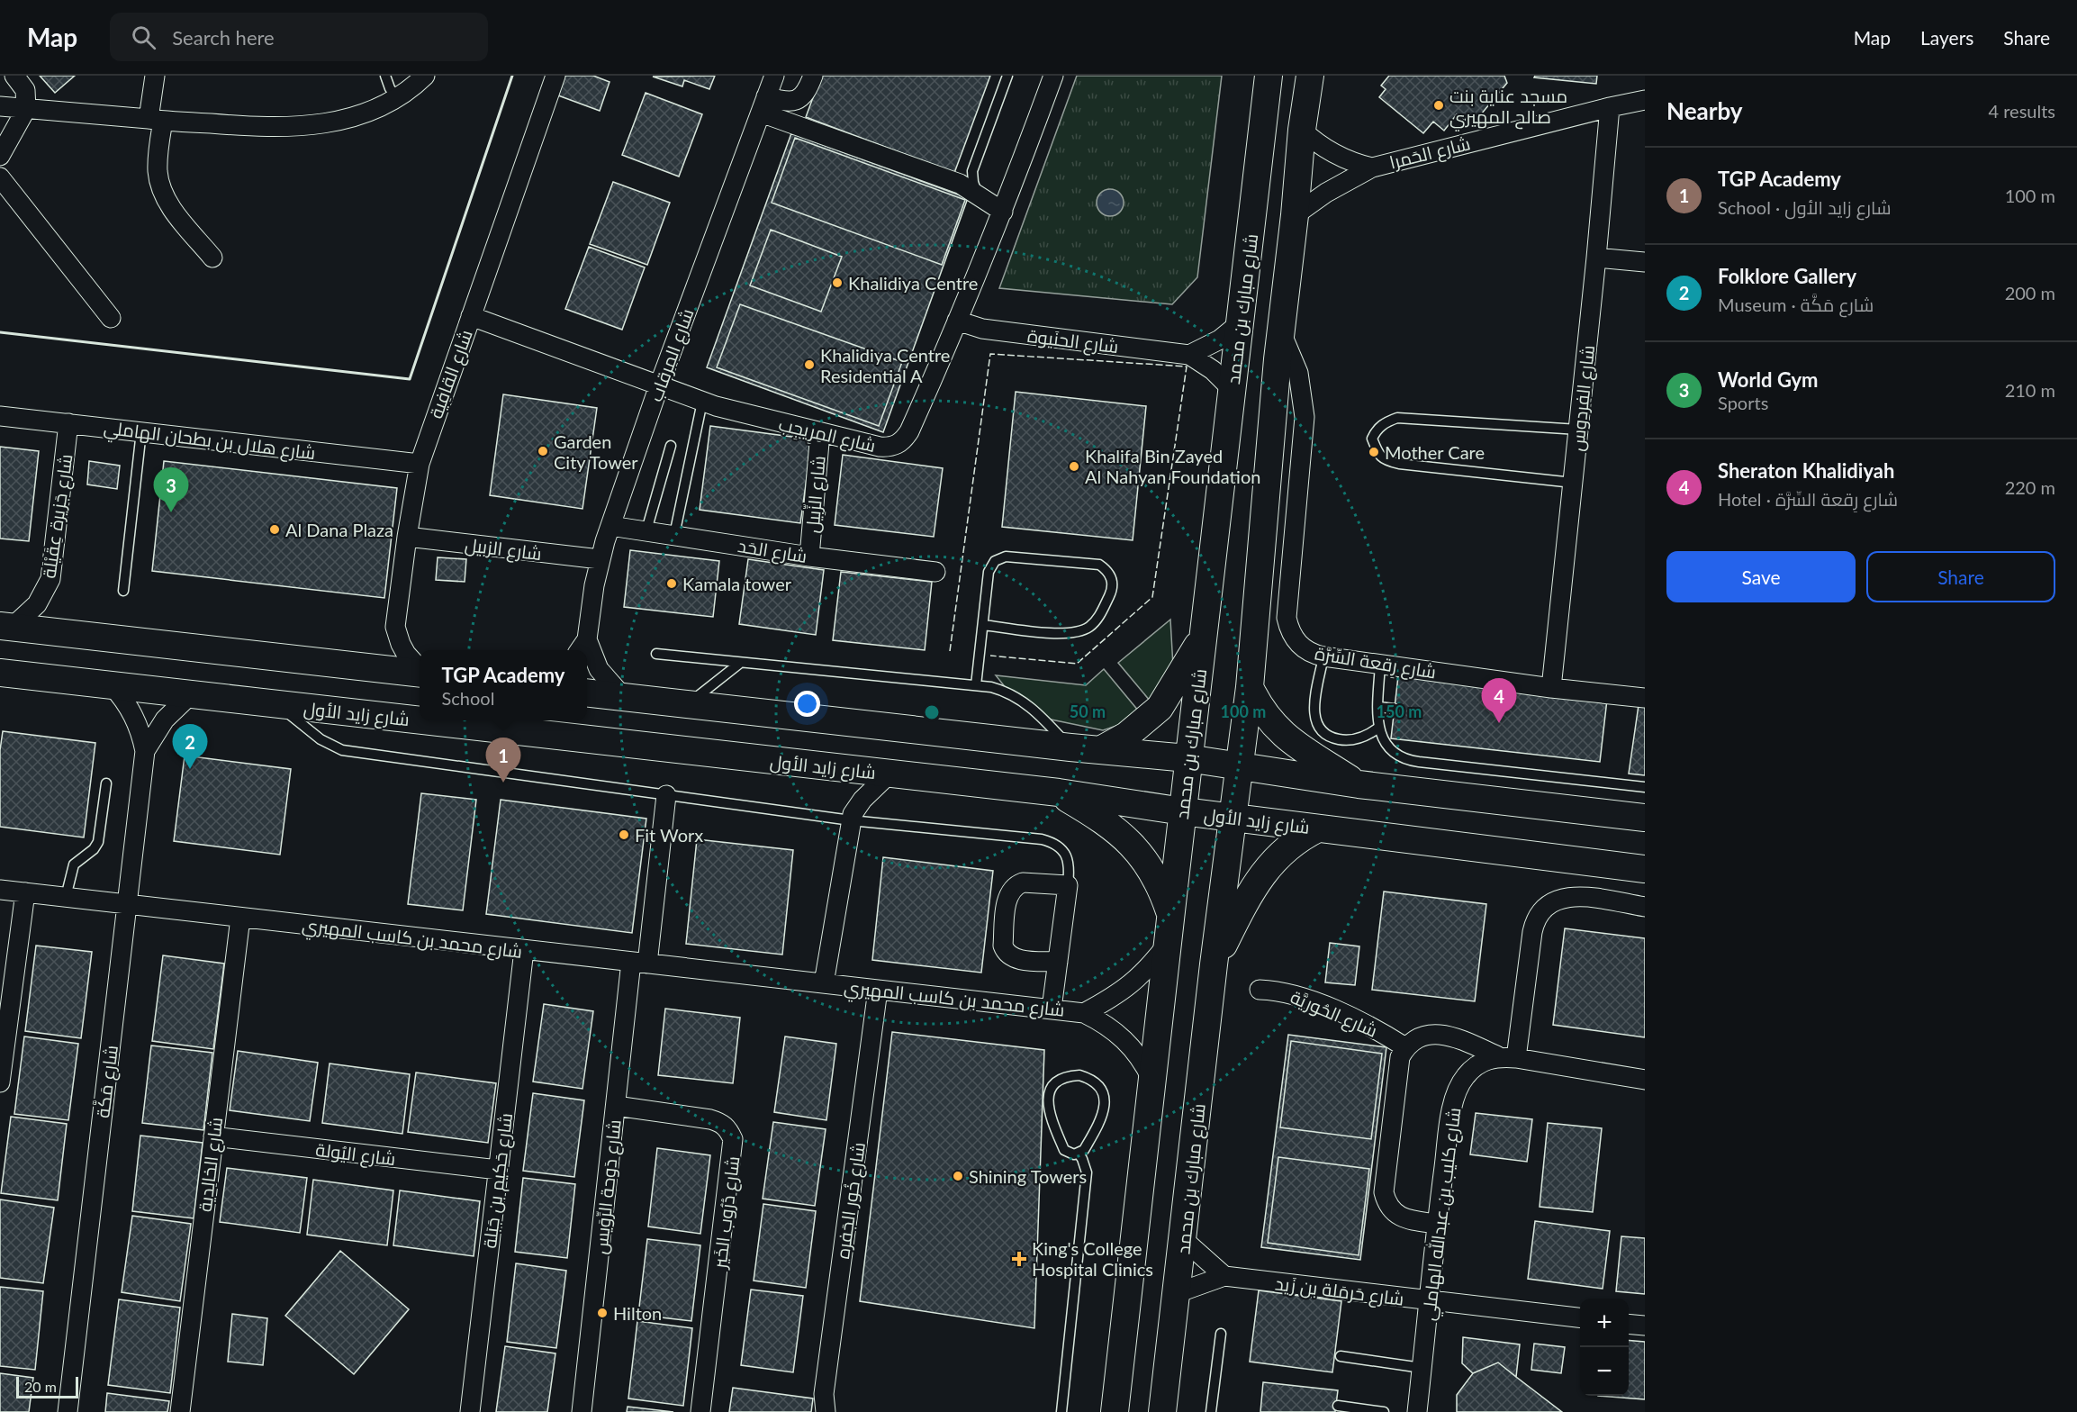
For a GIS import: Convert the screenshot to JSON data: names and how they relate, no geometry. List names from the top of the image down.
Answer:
{
  "streets": {
    "main road": ["شارع مبارك بن محمد", "شارع زايد الأول"],
    "street": [
      "شارع الحَمرا",
      "شارع الحنَيوة",
      "شارع المِرقاب",
      "شارع القافِية",
      "شارع الفِردوس",
      "شارع المِرِيجِب",
      "شارع هلال بن بطحان الهاملي",
      "شارع الزِّبِيل",
      "شارع جَزيرة عِقَيْلَة",
      "شارع الزبيل",
      "شارع الحَد",
      "شارع رِقعة السِّرَّة",
      "شارع محمد بن كاسب المهيري",
      "شارع الحُوريَّة",
      "شارع مَكَّة",
      "شارع اليُولة",
      "شارع الخالِدية",
      "شارع حَكِيم بن جَبَلة",
      "شارع دَوحة الرِّوَيس",
      "شارع خُور الجَفره",
      "شارع دُرُوب الخَير",
      "شارع كليب بن عبدالله الهاملي",
      "شارع حَرمَلة بن زَيد"
    ]
  },
  "crossings": [
    ["شارع الحَمرا", "شارع مبارك بن محمد"],
    ["شارع الحَمرا", "شارع الفِردوس"],
    ["شارع مبارك بن محمد", "شارع الحنَيوة"],
    ["شارع مبارك بن محمد", "شارع رِقعة السِّرَّة"],
    ["شارع مبارك بن محمد", "شارع زايد الأول"],
    ["شارع مبارك بن محمد", "شارع محمد بن كاسب المهيري"],
    ["شارع مبارك بن محمد", "شارع حَرمَلة بن زَيد"],
    ["شارع الحنَيوة", "شارع المِرِيجِب"],
    ["شارع المِرقاب", "شارع المِرِيجِب"],
    ["شارع المِرقاب", "شارع الزبيل"],
    ["شارع المِرقاب", "شارع الحَد"],
    ["شارع القافِية", "شارع المِرِيجِب"],
    ["شارع القافِية", "شارع هلال بن بطحان الهاملي"],
    ["شارع القافِية", "شارع الزبيل"],
    ["شارع الفِردوس", "شارع رِقعة السِّرَّة"],
    ["شارع المِرِيجِب", "شارع الزِّبِيل"],
    ["شارع هلال بن بطحان الهاملي", "شارع جَزيرة عِقَيْلَة"],
    ["شارع الزِّبِيل", "شارع الحَد"],
    ["شارع زايد الأول", "شارع محمد بن كاسب المهيري"],
    ["شارع زايد الأول", "شارع مَكَّة"],
    ["شارع محمد بن كاسب المهيري", "شارع مَكَّة"],
    ["شارع محمد بن كاسب المهيري", "شارع الخالِدية"],
    ["شارع محمد بن كاسب المهيري", "شارع حَكِيم بن جَبَلة"],
    ["شارع محمد بن كاسب المهيري", "شارع دَوحة الرِّوَيس"],
    ["شارع محمد بن كاسب المهيري", "شارع خُور الجَفره"],
    ["شارع اليُولة", "شارع الخالِدية"],
    ["شارع اليُولة", "شارع حَكِيم بن جَبَلة"],
    ["شارع دَوحة الرِّوَيس", "شارع دُرُوب الخَير"],
    ["شارع كليب بن عبدالله الهاملي", "شارع حَرمَلة بن زَيد"]
  ],
  "places": {
    "other": [
      "مسجد عناية بنت صالح المهيري",
      "Khalidiya Centre",
      "Khalidiya Centre Residential A",
      "Garden City Tower",
      "Mother Care",
      "Khalifa Bin Zayed Al Nahyan Foundation",
      "Al Dana Plaza",
      "Kamala tower",
      "Fit Worx",
      "Shining Towers",
      "Hilton"
    ],
    "health": ["King's College Hospital Clinics"]
  },
  "scale_bar": "20 m",
  "page": {
    "header": "Map",
    "search": "Search here",
    "nav": ["Map", "Layers", "Share"],
    "heading": ["Nearby", "4 results"],
    "list": [
      {
        "mark": "1",
        "name": "TGP Academy",
        "note": "School · شارع زايد الأول",
        "value": "100 m"
      },
      {
        "mark": "2",
        "name": "Folklore Gallery",
        "note": "Museum · شارع مَكَّة",
        "value": "200 m"
      },
      {
        "mark": "3",
        "name": "World Gym",
        "note": "Sports",
        "value": "210 m"
      },
      {
        "mark": "4",
        "name": "Sheraton Khalidiyah",
        "note": "Hotel · شارع رِقعة السِّرَّة",
        "value": "220 m"
      }
    ],
    "pins": [
      "3",
      "4",
      "2",
      "1"
    ],
    "buttons": ["Save", "Share"],
    "popup": ["TGP Academy", "School"],
    "map_buttons": ["+", "−"],
    "scale": "20 m"
  },
  "rings": ["50 m", "100 m", "150 m"]
}
